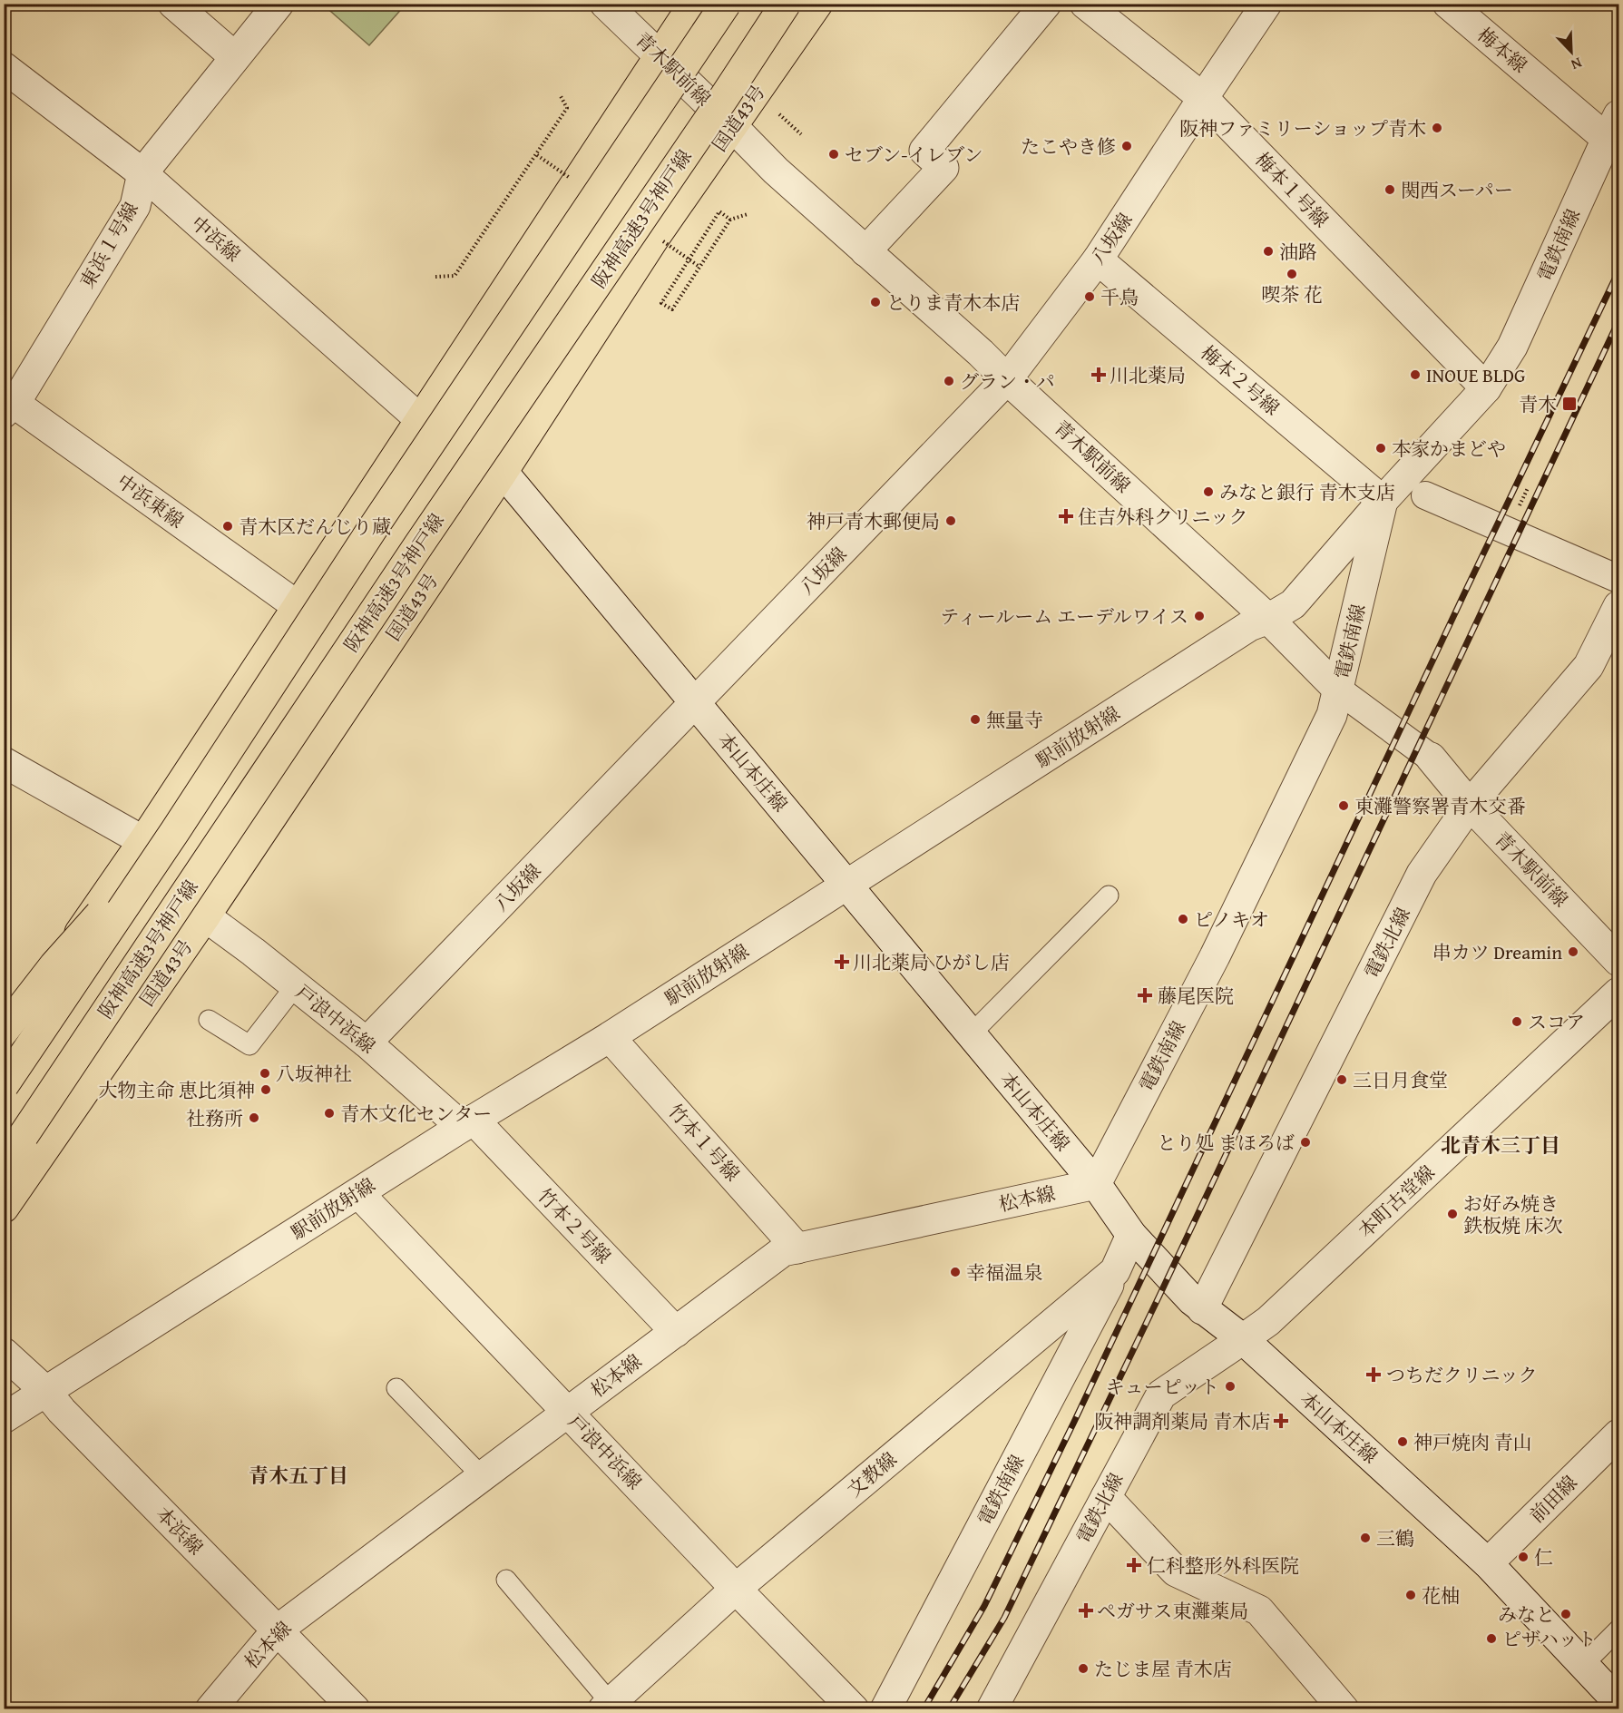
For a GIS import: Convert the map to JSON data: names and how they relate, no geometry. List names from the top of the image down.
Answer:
{
  "streets": {
    "highway": ["国道43号", "阪神高速3号神戸線"],
    "street": [
      "梅本線",
      "青木駅前線",
      "梅本１号線",
      "中浜線",
      "八坂線",
      "東浜１号線",
      "電鉄南線",
      "梅本２号線",
      "中浜東線",
      "駅前放射線",
      "本山本庄線",
      "電鉄北線",
      "戸浪中浜線",
      "竹本１号線",
      "松本線",
      "本町古堂線",
      "竹本２号線",
      "文教線",
      "前田線",
      "本浜線"
    ]
  },
  "crossings": [
    ["梅本線", "電鉄南線"],
    ["青木駅前線", "国道43号"],
    ["青木駅前線", "八坂線"],
    ["青木駅前線", "電鉄南線"],
    ["青木駅前線", "駅前放射線"],
    ["青木駅前線", "電鉄北線"],
    ["国道43号", "本山本庄線"],
    ["国道43号", "戸浪中浜線"],
    ["梅本１号線", "八坂線"],
    ["梅本１号線", "電鉄南線"],
    ["中浜線", "東浜１号線"],
    ["八坂線", "梅本２号線"],
    ["八坂線", "本山本庄線"],
    ["八坂線", "戸浪中浜線"],
    ["東浜１号線", "中浜東線"],
    ["電鉄南線", "梅本２号線"],
    ["電鉄南線", "駅前放射線"],
    ["電鉄南線", "本山本庄線"],
    ["電鉄南線", "松本線"],
    ["電鉄南線", "文教線"],
    ["梅本２号線", "駅前放射線"],
    ["駅前放射線", "本山本庄線"],
    ["駅前放射線", "戸浪中浜線"],
    ["駅前放射線", "竹本１号線"],
    ["駅前放射線", "竹本２号線"],
    ["駅前放射線", "本浜線"],
    ["本山本庄線", "電鉄北線"],
    ["本山本庄線", "松本線"],
    ["本山本庄線", "本町古堂線"],
    ["本山本庄線", "文教線"],
    ["本山本庄線", "前田線"],
    ["電鉄北線", "本町古堂線"],
    ["戸浪中浜線", "松本線"],
    ["戸浪中浜線", "竹本２号線"],
    ["戸浪中浜線", "文教線"],
    ["竹本１号線", "松本線"],
    ["松本線", "竹本２号線"],
    ["松本線", "本浜線"]
  ],
  "districts": ["北青木三丁目", "青木五丁目"],
  "places": {
    "other": [
      "阪神ファミリーショップ青木",
      "たこやき修",
      "セブン-イレブン",
      "関西スーパー",
      "油路",
      "喫茶 花",
      "千鳥",
      "とりま青木本店",
      "INOUE BLDG",
      "グラン・パ",
      "本家かまどや",
      "みなと銀行 青木支店",
      "神戸青木郵便局",
      "青木区だんじり蔵",
      "ティールーム エーデルワイス",
      "無量寺",
      "東灘警察署青木交番",
      "ピノキオ",
      "串カツ Dreamin",
      "スコア",
      "八坂神社",
      "三日月食堂",
      "大物主命 恵比須神",
      "青木文化センター",
      "社務所",
      "とり処 まほろば",
      "お好み焼き 鉄板焼 床次",
      "幸福温泉",
      "キューピット",
      "神戸焼肉 青山",
      "三鶴",
      "仁",
      "花柚",
      "みなと",
      "ピザハット",
      "たじま屋 青木店"
    ],
    "health": [
      "川北薬局",
      "住吉外科クリニック",
      "川北薬局 ひがし店",
      "藤尾医院",
      "つちだクリニック",
      "阪神調剤薬局 青木店",
      "仁科整形外科医院",
      "ペガサス東灘薬局"
    ],
    "transit": ["青木"]
  },
  "north": "bottom right"
}
